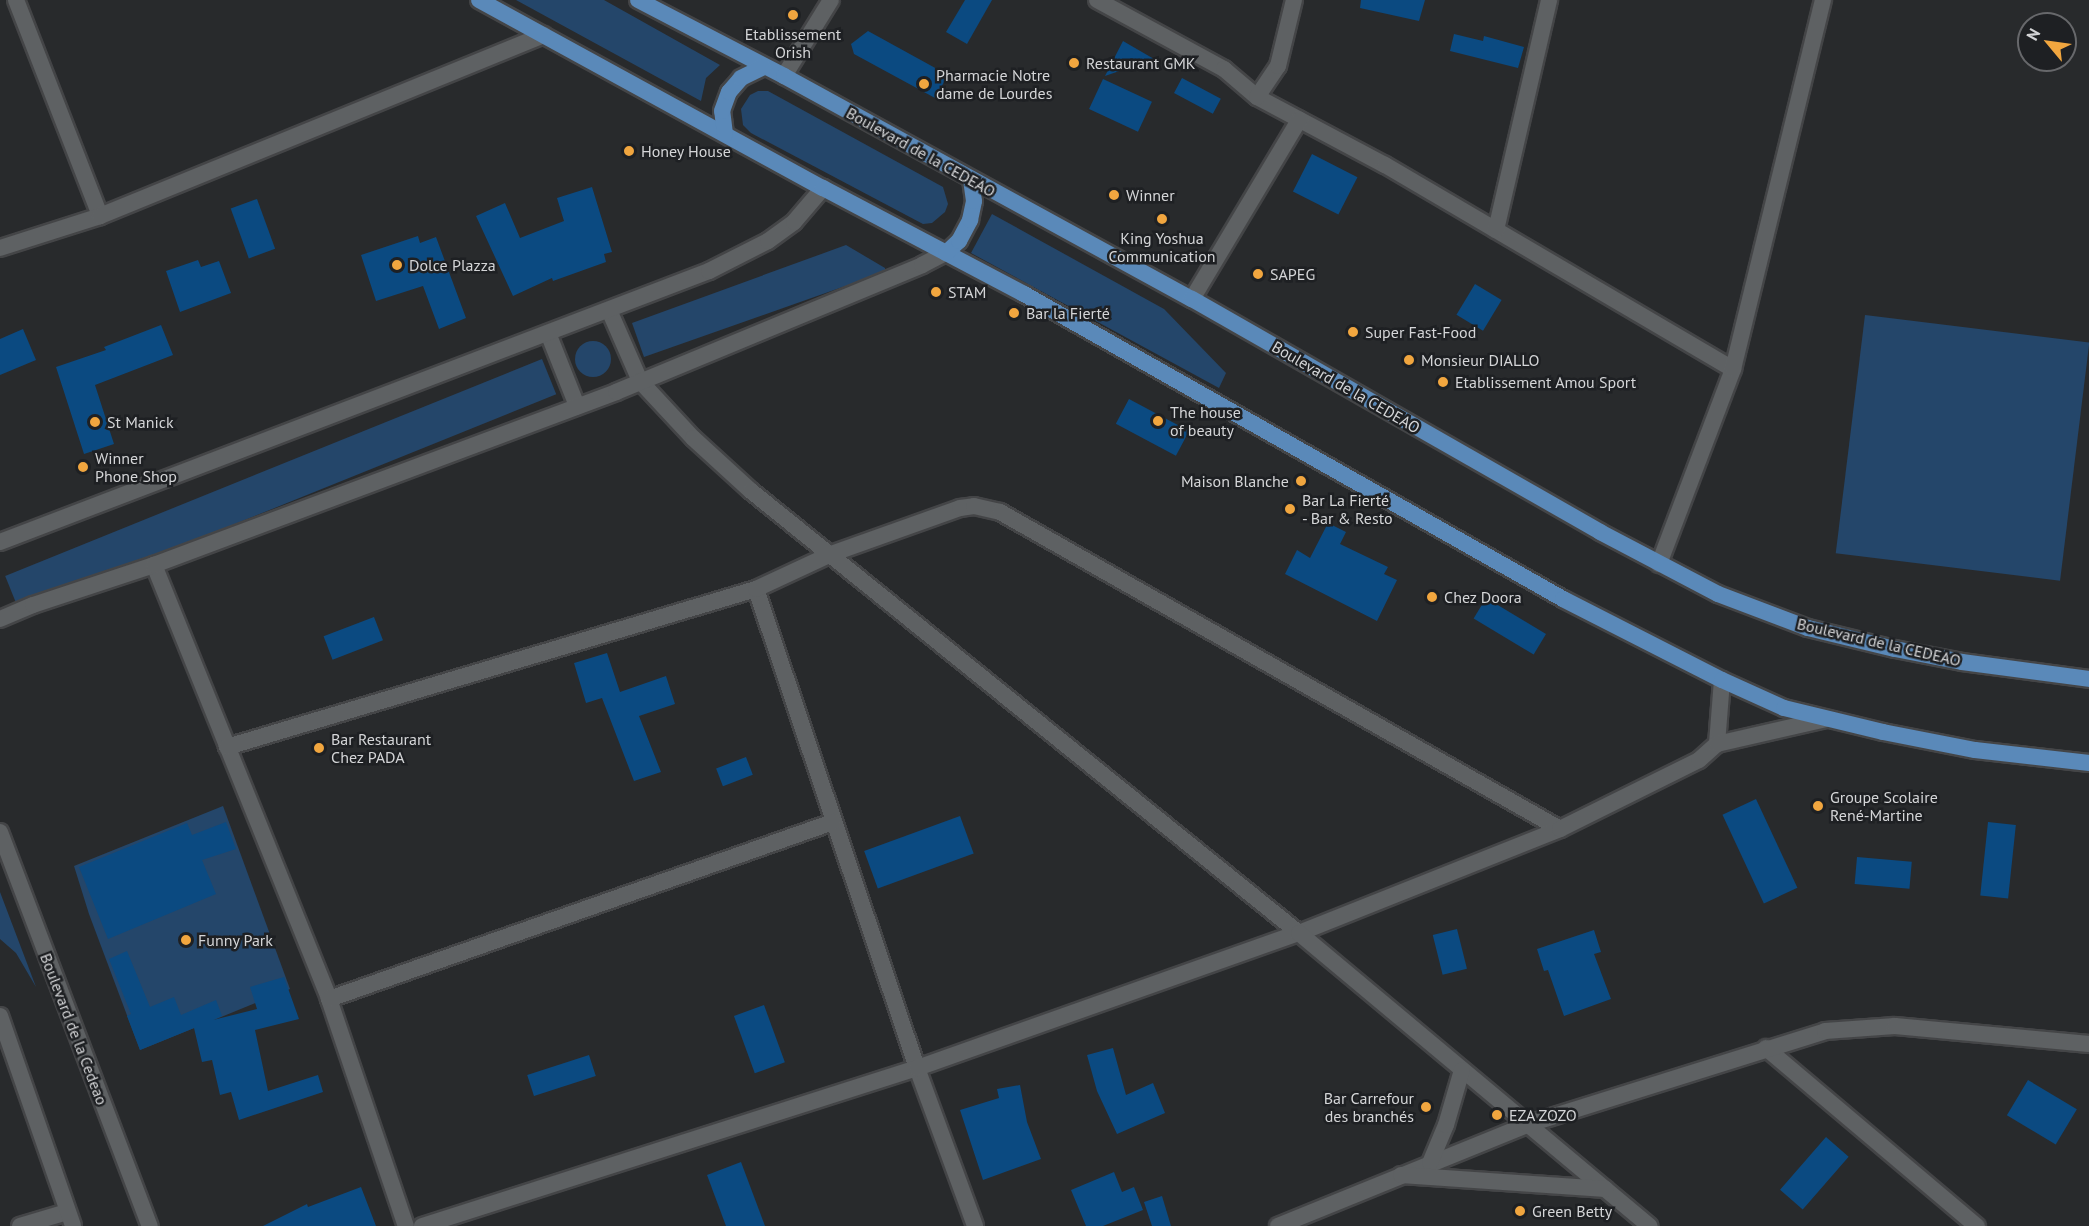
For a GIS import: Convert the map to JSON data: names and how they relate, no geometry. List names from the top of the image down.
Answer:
{
  "streets": {
    "main road": ["Boulevard de la CEDEAO"],
    "street": ["Boulevard de la Cedeao"]
  },
  "places": [
    "Etablissement Orish",
    "Restaurant GMK",
    "Pharmacie Notre dame de Lourdes",
    "Honey House",
    "Winner",
    "King Yoshua Communication",
    "Dolce Plazza",
    "SAPEG",
    "STAM",
    "Bar la Fierté",
    "Super Fast-Food",
    "Monsieur DIALLO",
    "Etablissement Amou Sport",
    "The house of beauty",
    "St Manick",
    "Winner Phone Shop",
    "Maison Blanche",
    "Bar La Fierté - Bar & Resto",
    "Chez Doora",
    "Bar Restaurant Chez PADA",
    "Groupe Scolaire René-Martine",
    "Funny Park",
    "Bar Carrefour des branchés",
    "EZA ZOZO",
    "Green Betty"
  ],
  "north": "top left"
}
